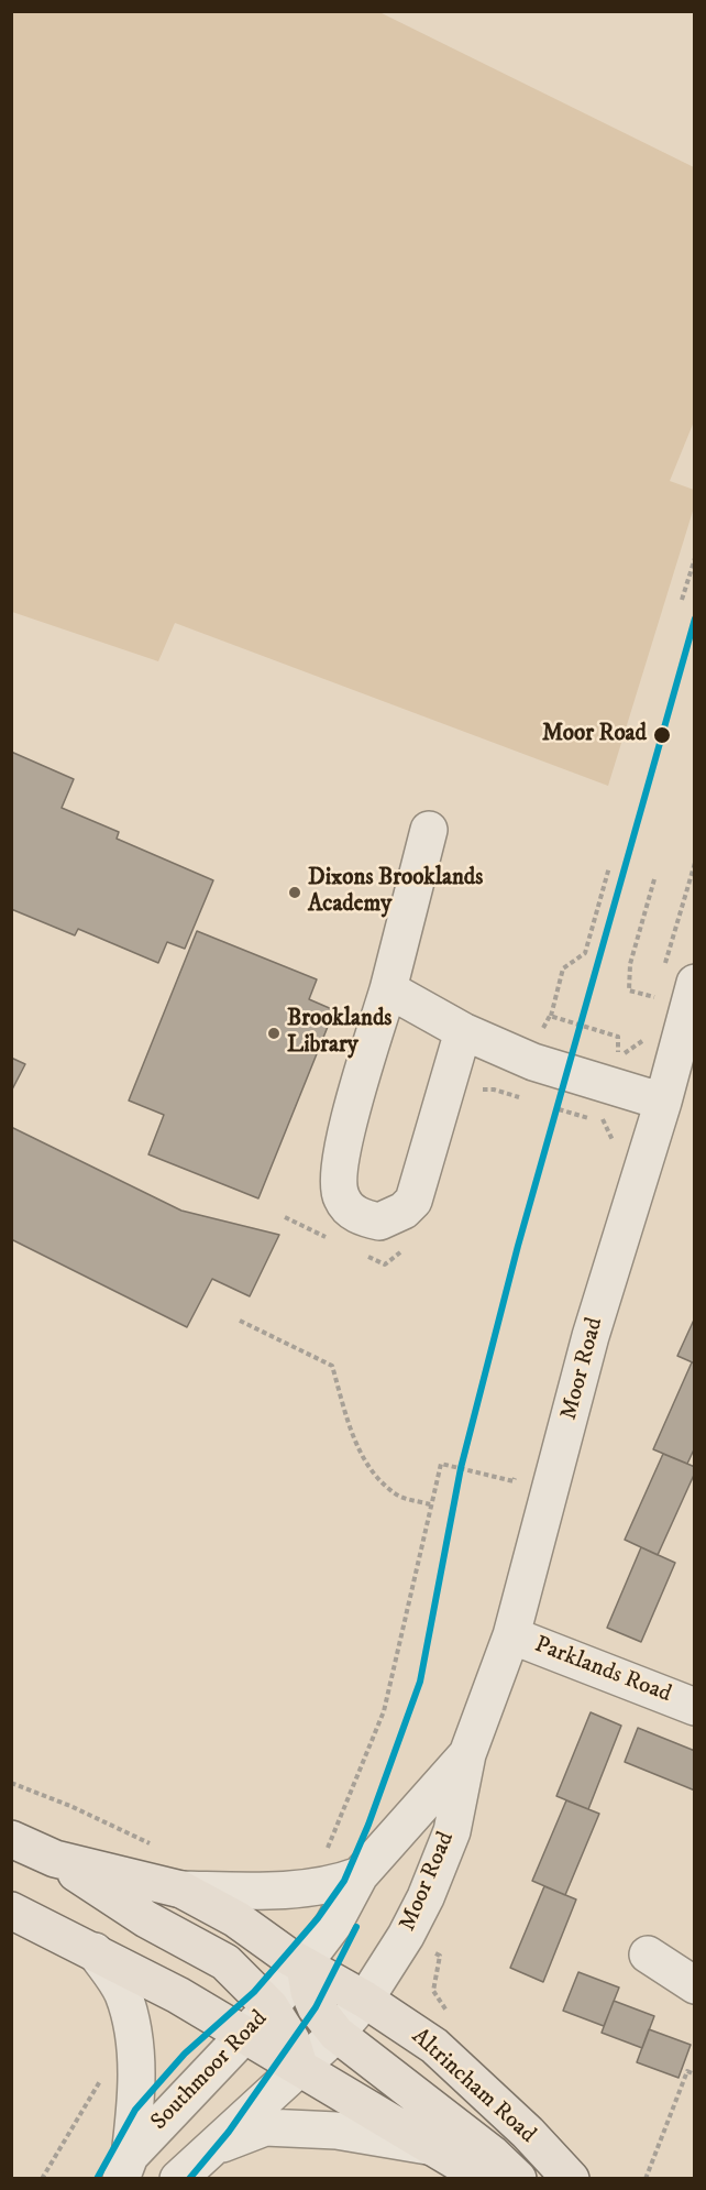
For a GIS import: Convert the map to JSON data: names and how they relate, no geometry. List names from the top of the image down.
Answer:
{
  "streets": {
    "highway": ["Altrincham Road"],
    "street": ["Moor Road", "Parklands Road", "Southmoor Road"]
  },
  "crossings": [
    ["Moor Road", "Parklands Road"],
    ["Moor Road", "Southmoor Road"],
    ["Moor Road", "Altrincham Road"],
    ["Southmoor Road", "Altrincham Road"]
  ],
  "places": ["Moor Road", "Dixons Brooklands Academy", "Brooklands Library"]
}
